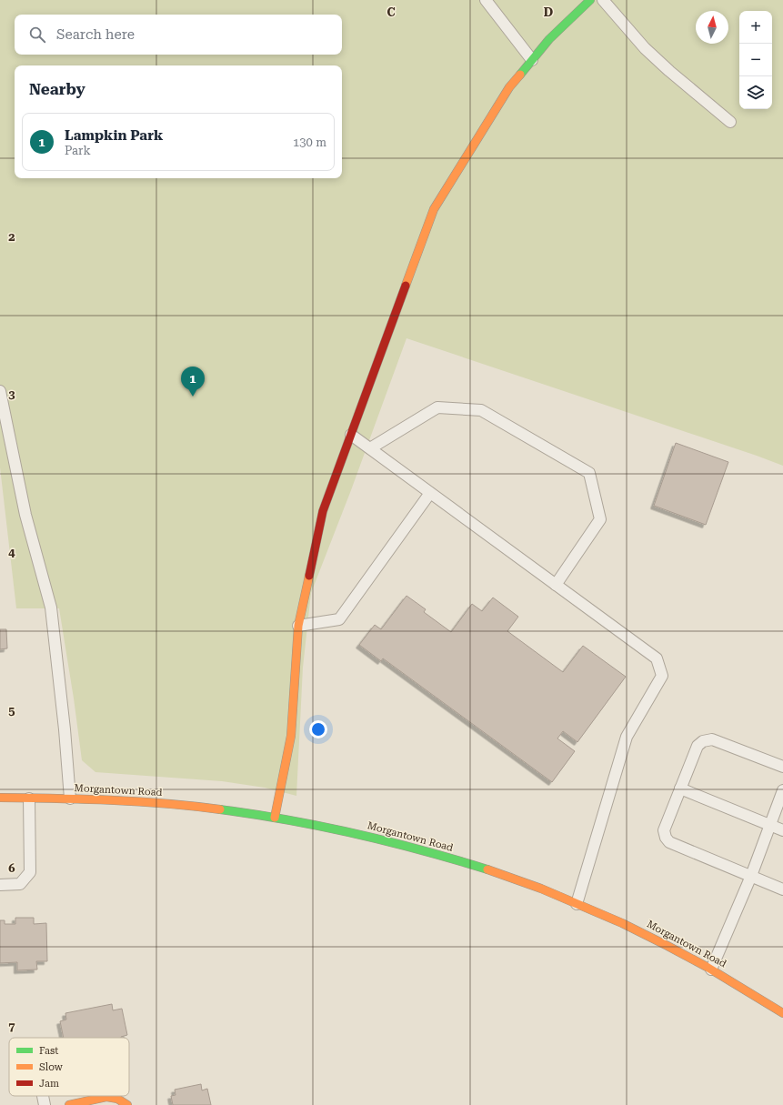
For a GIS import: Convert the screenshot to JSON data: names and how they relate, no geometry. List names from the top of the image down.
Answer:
{
  "streets": {
    "street": ["Morgantown Road"]
  },
  "legend": ["Fast", "Slow", "Jam"],
  "north": "top",
  "page": {
    "map_buttons": ["+", "−"],
    "search": "Search here",
    "heading": "Nearby",
    "list": [
      {
        "mark": "1",
        "name": "Lampkin Park",
        "note": "Park",
        "value": "130 m"
      }
    ],
    "pins": "1"
  },
  "grid": {
    "columns": ["C", "D"],
    "rows": [
      "2",
      "3",
      "4",
      "5",
      "6",
      "7"
    ]
  }
}
